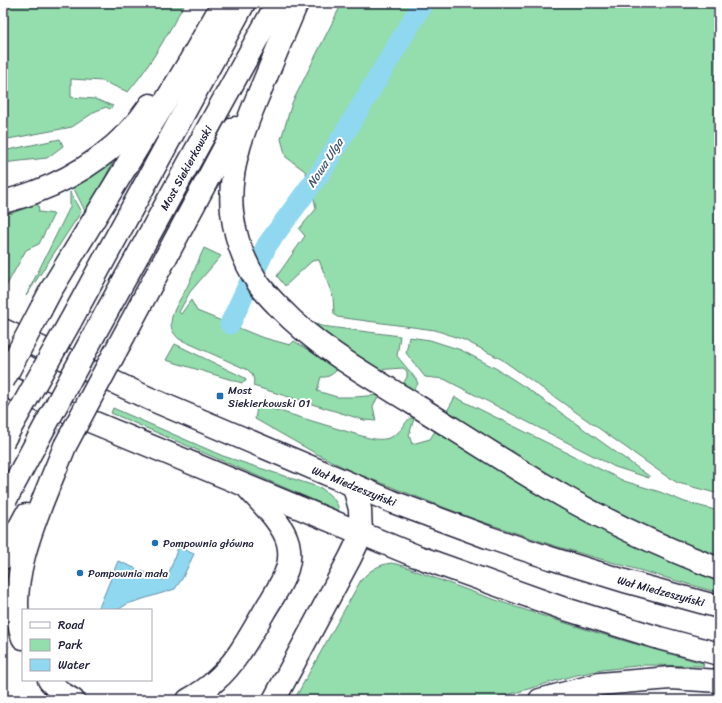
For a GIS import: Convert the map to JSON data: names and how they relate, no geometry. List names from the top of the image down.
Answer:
{
  "streets": {
    "main road": ["Most Siekierkowski", "Wał Miedzeszyński"]
  },
  "water": ["Nowa Ulga"],
  "places": {
    "transit": ["Most Siekierkowski 01"],
    "other": ["Pompownia główna", "Pompownia mała"]
  },
  "legend": ["Road", "Park", "Water"]
}
